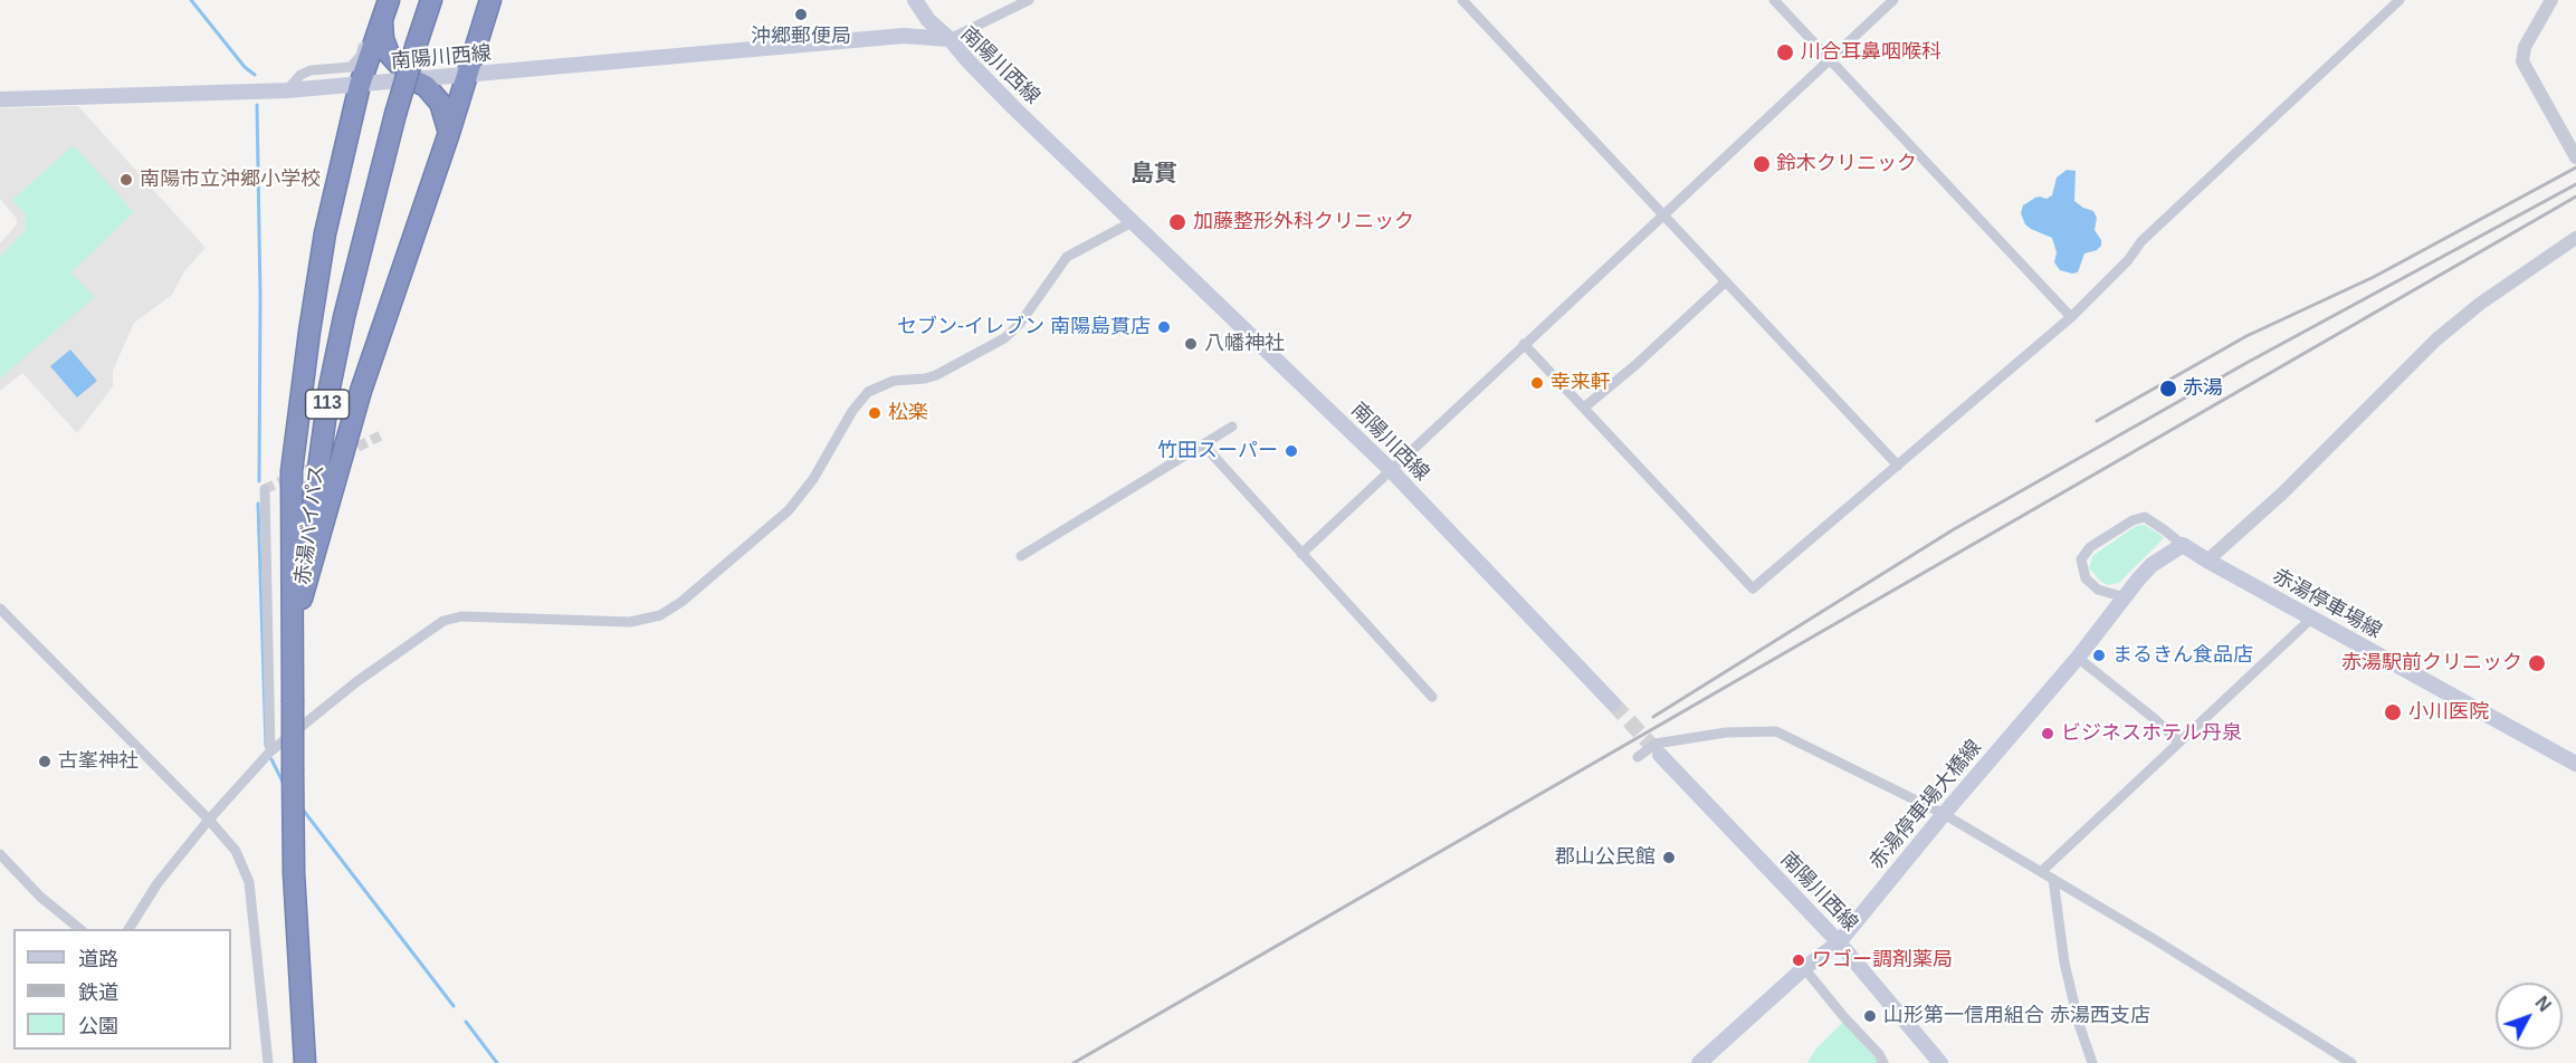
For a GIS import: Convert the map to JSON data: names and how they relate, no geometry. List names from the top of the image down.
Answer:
{
  "streets": {
    "highway": ["113", "赤湯バイパス"],
    "main road": ["南陽川西線", "赤湯停車場線", "赤湯停車場大橋線"]
  },
  "crossings": [
    ["南陽川西線", "赤湯停車場大橋線"],
    ["赤湯停車場線", "赤湯停車場大橋線"]
  ],
  "districts": ["島貫"],
  "places": [
    "沖郷郵便局",
    "川合耳鼻咽喉科",
    "鈴木クリニック",
    "南陽市立沖郷小学校",
    "加藤整形外科クリニック",
    "セブン-イレブン 南陽島貫店",
    "八幡神社",
    "幸来軒",
    "赤湯",
    "松楽",
    "竹田スーパー",
    "まるきん食品店",
    "赤湯駅前クリニック",
    "小川医院",
    "ビジネスホテル丹泉",
    "古峯神社",
    "郡山公民館",
    "ワゴー調剤薬局",
    "山形第一信用組合 赤湯西支店"
  ],
  "legend": ["道路", "鉄道", "公園"],
  "north": "top right"
}
